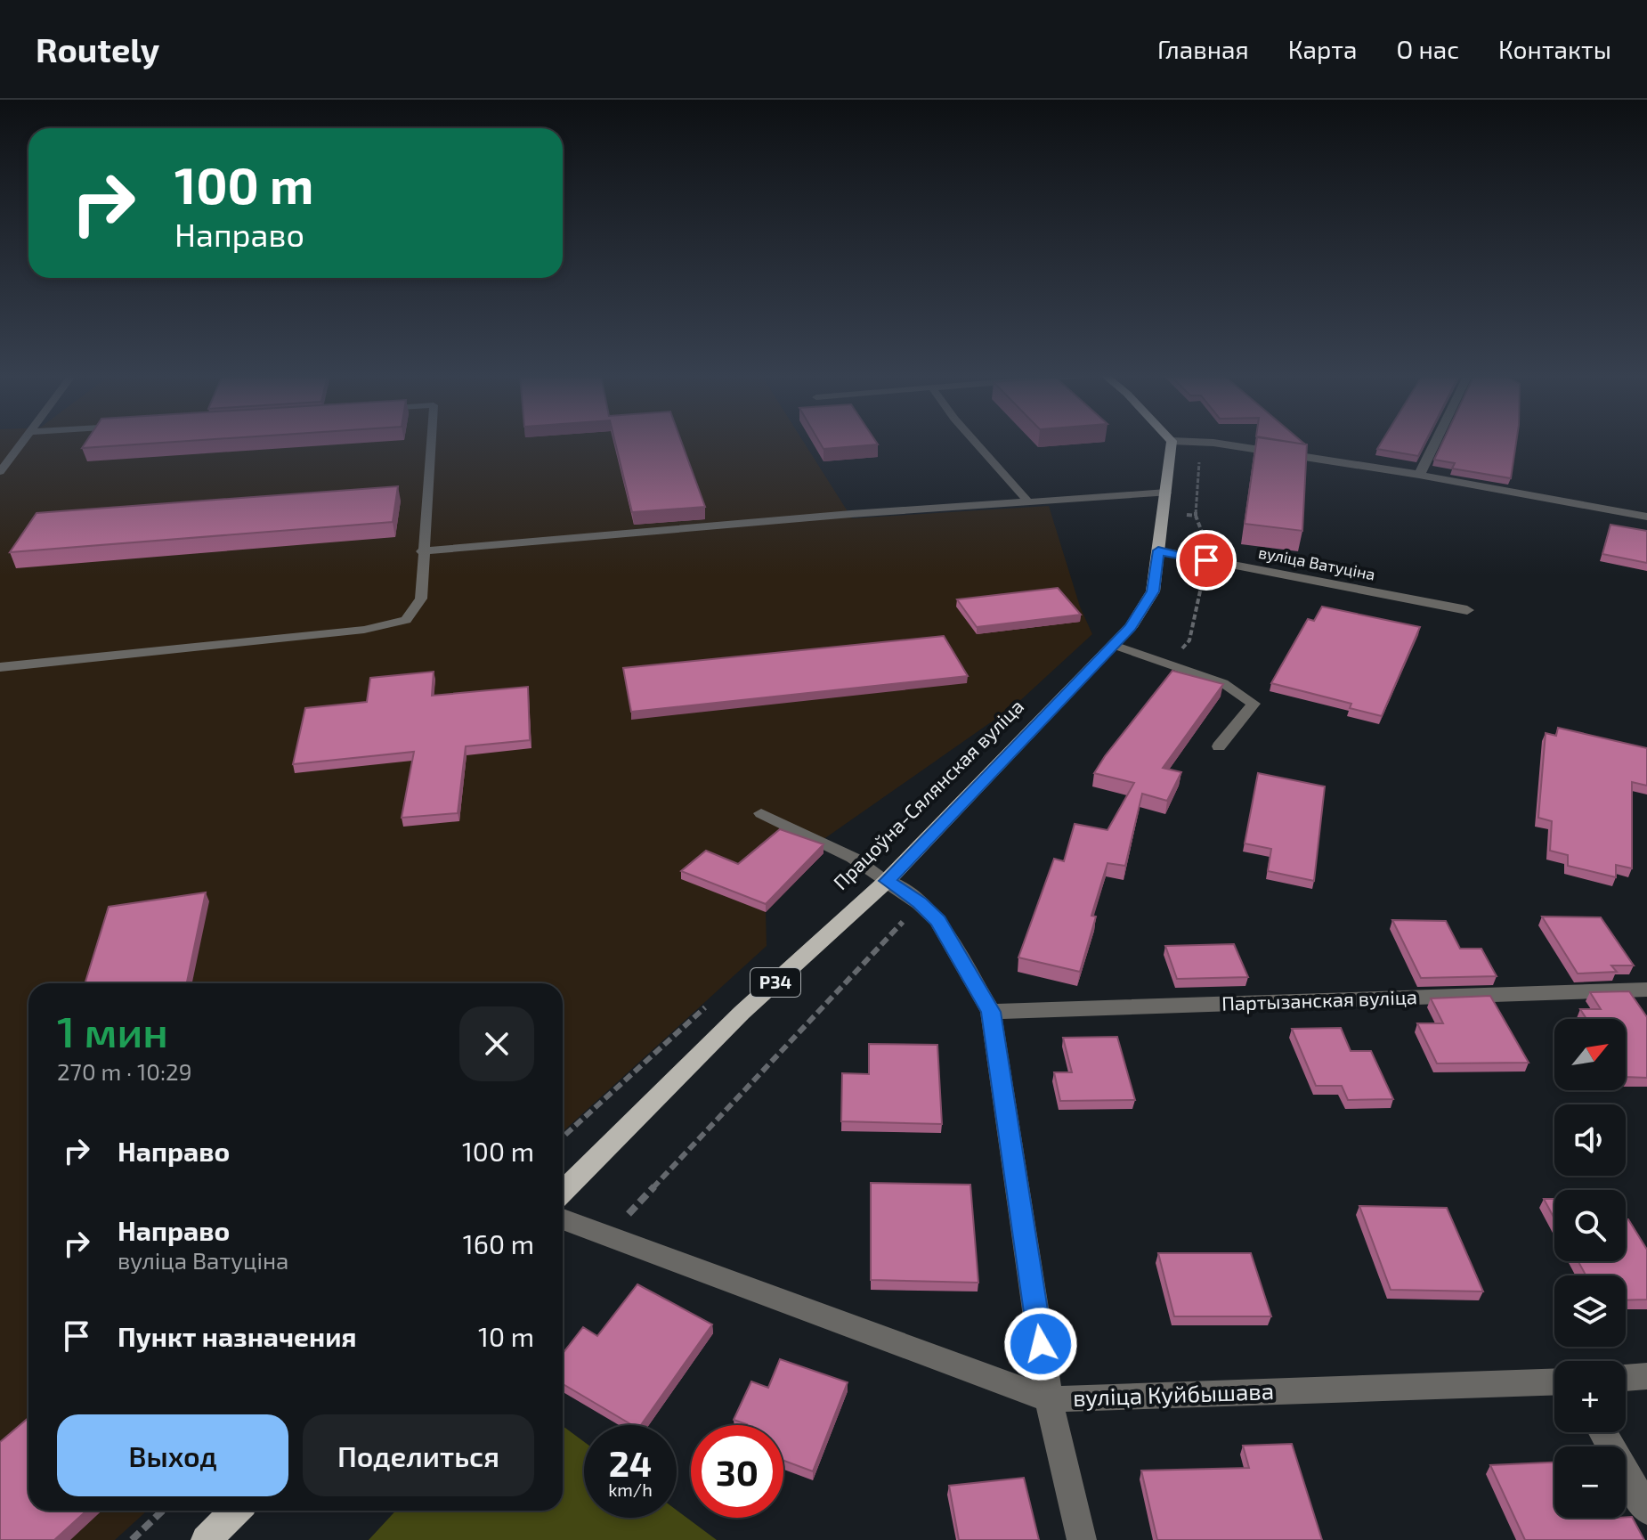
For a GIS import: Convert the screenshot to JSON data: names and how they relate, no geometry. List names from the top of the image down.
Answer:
{
  "streets": {
    "main road": ["Працоўна-Сялянская вуліца", "Р34"],
    "street": ["вуліца Ватуціна", "Партызанская вуліца", "вуліца Куйбышава"]
  },
  "crossings": [
    ["вуліца Ватуціна", "Працоўна-Сялянская вуліца"]
  ],
  "north": "top right",
  "page": {
    "header": "Routely",
    "nav": [
      "Главная",
      "Карта",
      "О нас",
      "Контакты"
    ],
    "turn": ["100 m", "Направо"],
    "heading": ["1 мин", "270 m · 10:29"],
    "map_buttons": ["+", "−"],
    "list": [
      {
        "name": "Направо",
        "value": "100 m"
      },
      {
        "name": "Направо",
        "note": "вуліца Ватуціна",
        "value": "160 m"
      },
      {
        "name": "Пункт назначения",
        "value": "10 m"
      }
    ],
    "buttons": ["Выход", "Поделиться"],
    "speed": "24 km/h",
    "limit": "30"
  }
}
